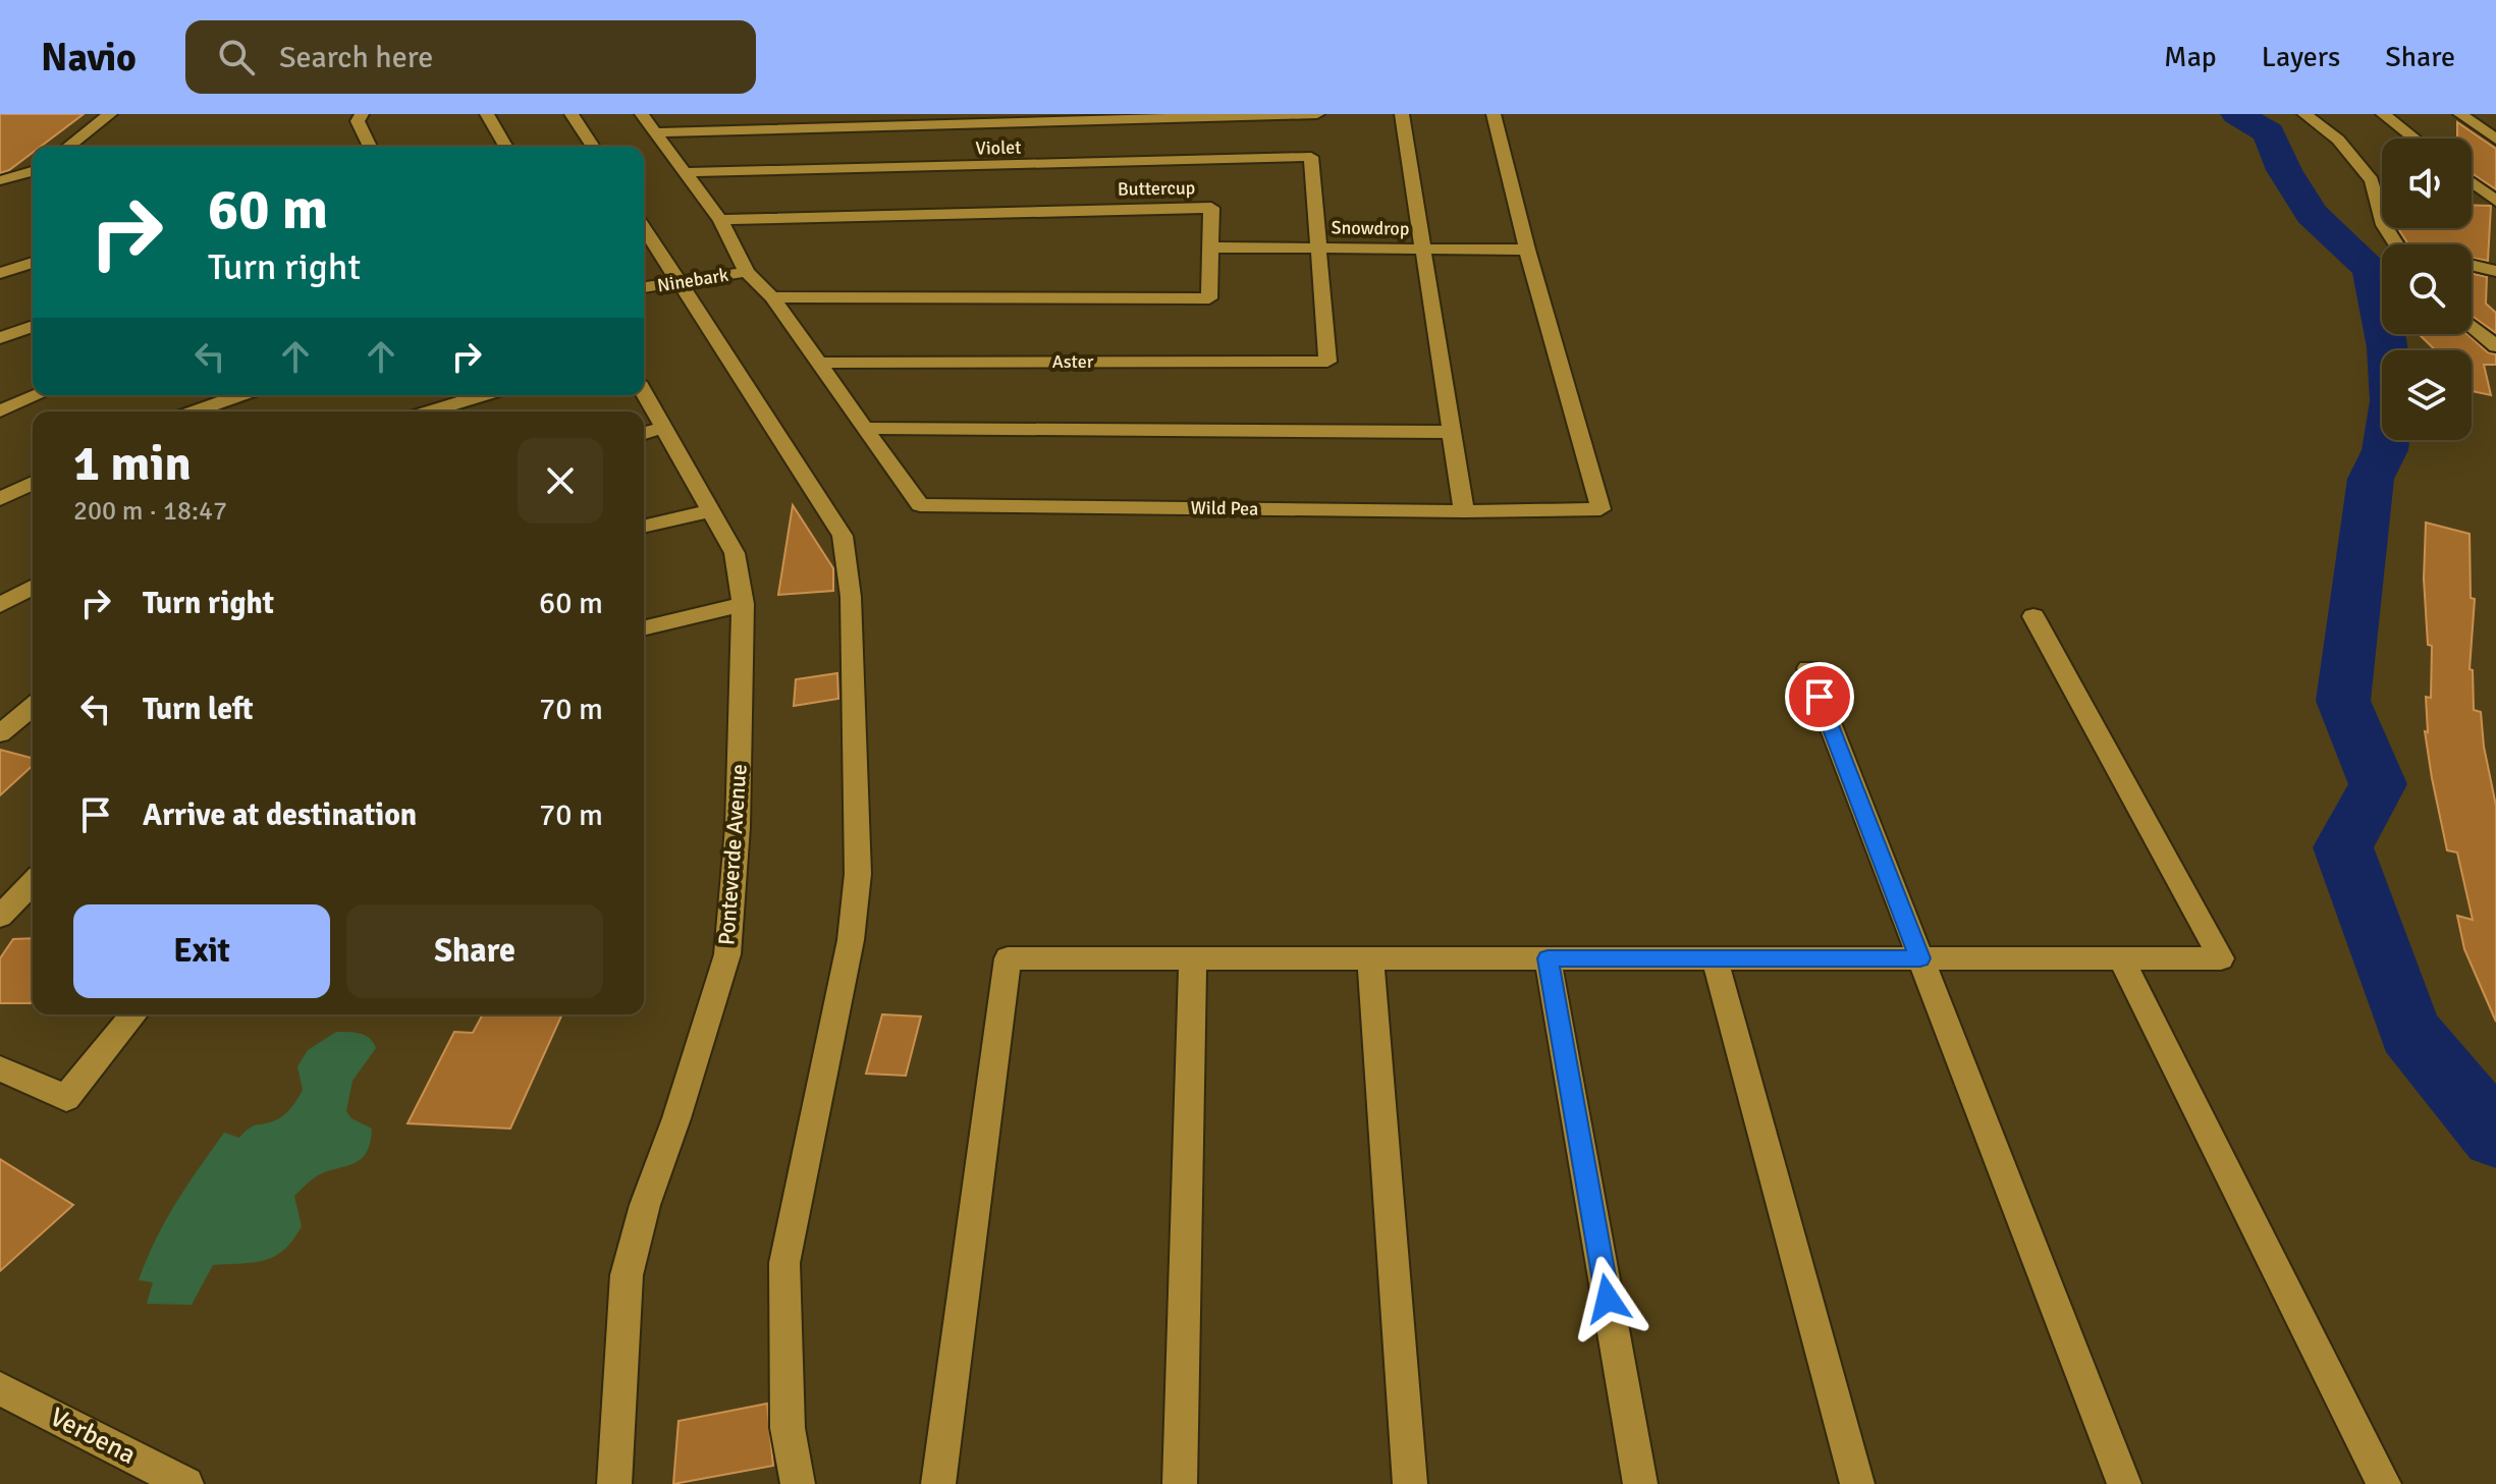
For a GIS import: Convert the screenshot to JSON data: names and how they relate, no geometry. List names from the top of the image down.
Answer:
{
  "streets": {
    "street": [
      "Violet",
      "Buttercup",
      "Snowdrop",
      "Ninebark",
      "Aster",
      "Wild Pea",
      "Ponteverde Avenue",
      "Verbena"
    ]
  },
  "crossings": [
    ["Violet", "Snowdrop"],
    ["Violet", "Aster"],
    ["Violet", "Wild Pea"],
    ["Buttercup", "Snowdrop"],
    ["Buttercup", "Wild Pea"],
    ["Snowdrop", "Aster"],
    ["Snowdrop", "Wild Pea"],
    ["Ninebark", "Wild Pea"],
    ["Aster", "Wild Pea"]
  ],
  "page": {
    "header": "Navio",
    "search": "Search here",
    "nav": ["Map", "Layers", "Share"],
    "turn": ["60 m", "Turn right"],
    "heading": ["1 min", "200 m · 18:47"],
    "list": [
      {
        "name": "Turn right",
        "value": "60 m"
      },
      {
        "name": "Turn left",
        "value": "70 m"
      },
      {
        "name": "Arrive at destination",
        "value": "70 m"
      }
    ],
    "buttons": ["Exit", "Share"]
  }
}
